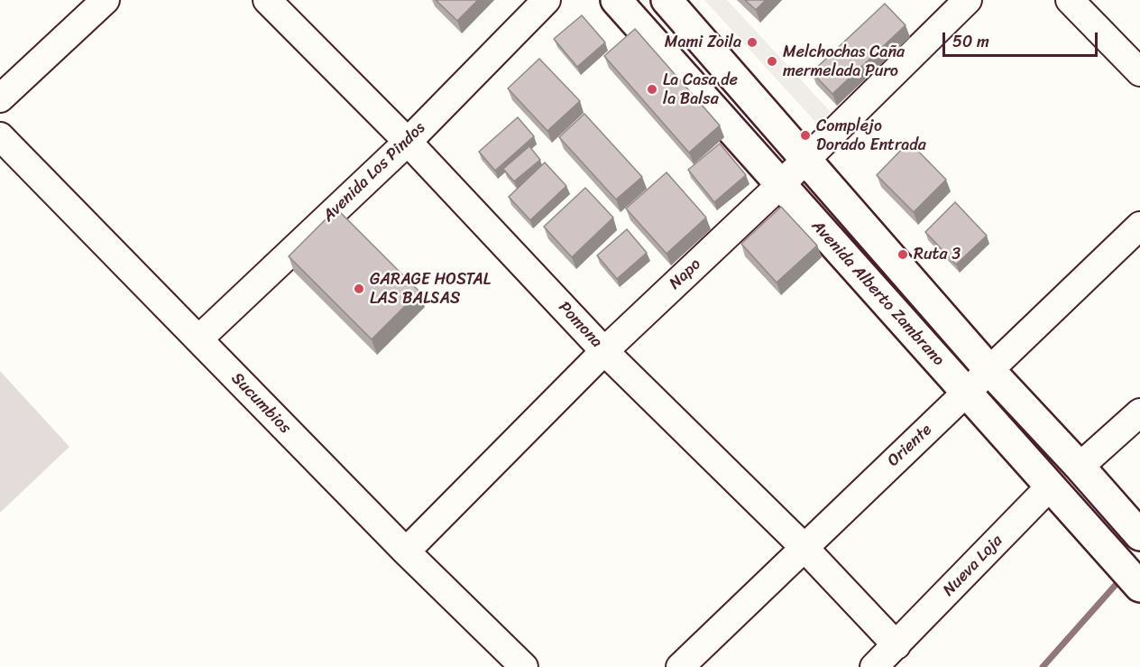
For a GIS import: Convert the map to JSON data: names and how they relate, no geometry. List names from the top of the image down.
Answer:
{
  "streets": {
    "highway": ["Avenida Alberto Zambrano"],
    "street": [
      "Avenida Los Pindos",
      "Napo",
      "Pomona",
      "Sucumbios",
      "Oriente",
      "Nueva Loja"
    ]
  },
  "crossings": [
    ["Avenida Los Pindos", "Pomona"],
    ["Avenida Los Pindos", "Sucumbios"],
    ["Napo", "Avenida Alberto Zambrano"],
    ["Napo", "Pomona"],
    ["Napo", "Sucumbios"],
    ["Avenida Alberto Zambrano", "Oriente"],
    ["Avenida Alberto Zambrano", "Nueva Loja"],
    ["Pomona", "Oriente"],
    ["Pomona", "Nueva Loja"]
  ],
  "places": [
    "Mami Zoila",
    "Melchochas Caña mermelada Puro",
    "La Casa de la Balsa",
    "Complejo Dorado Entrada",
    "Ruta 3",
    "GARAGE HOSTAL LAS BALSAS"
  ],
  "scale_bar": "50 m"
}
